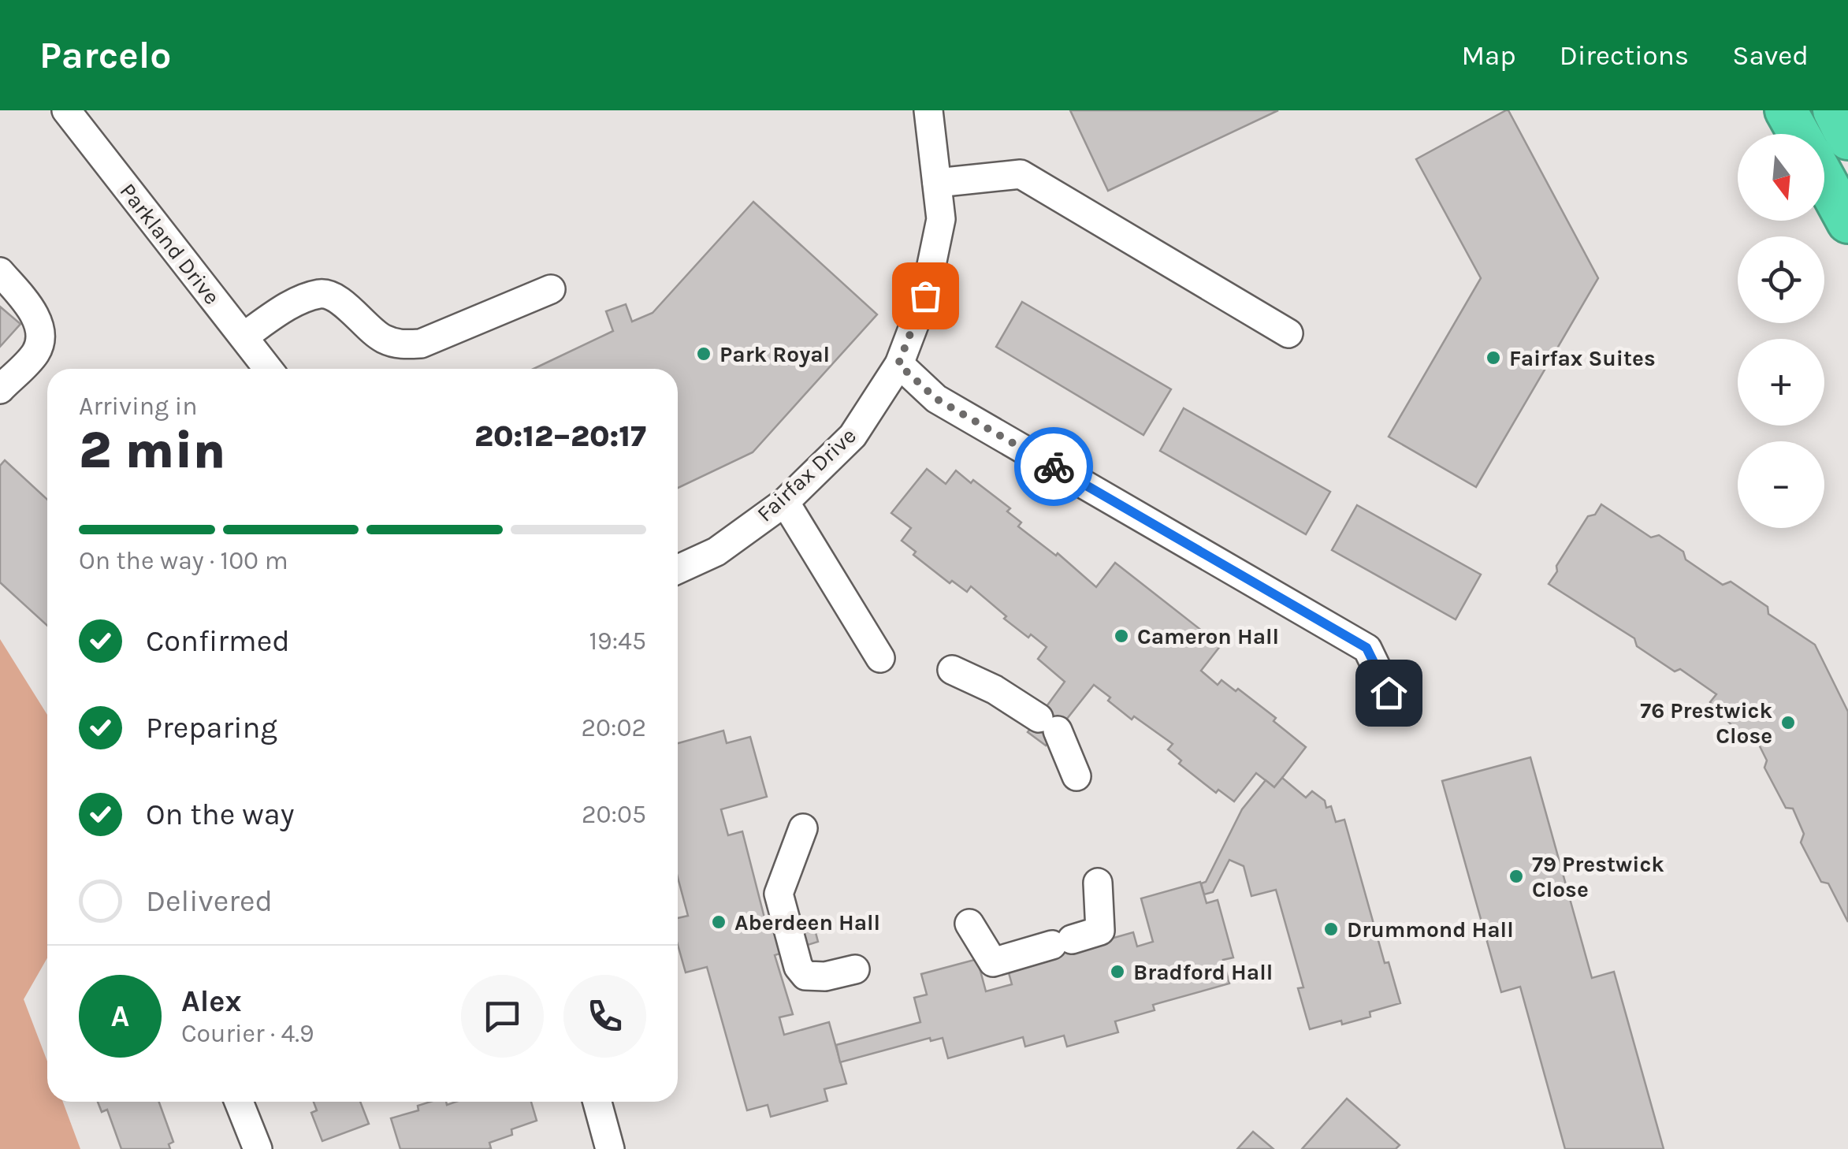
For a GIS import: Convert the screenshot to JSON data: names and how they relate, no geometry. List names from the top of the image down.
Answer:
{
  "streets": {
    "street": ["Parkland Drive", "Fairfax Drive"]
  },
  "places": [
    "Park Royal",
    "Fairfax Suites",
    "Cameron Hall",
    "76 Prestwick Close",
    "79 Prestwick Close",
    "Aberdeen Hall",
    "Drummond Hall",
    "Bradford Hall"
  ],
  "north": "bottom",
  "page": {
    "header": "Parcelo",
    "nav": ["Map", "Directions", "Saved"],
    "map_buttons": ["+", "−"],
    "heading": ["2 min", "Arriving in", "20:12–20:17"],
    "panel": ["Alex", "Courier · 4.9"],
    "bar": "On the way · 100 m",
    "list": [
      ["Confirmed", "19:45"],
      ["Preparing", "20:02"],
      ["On the way", "20:05"],
      "Delivered"
    ],
    "round": "A"
  }
}
